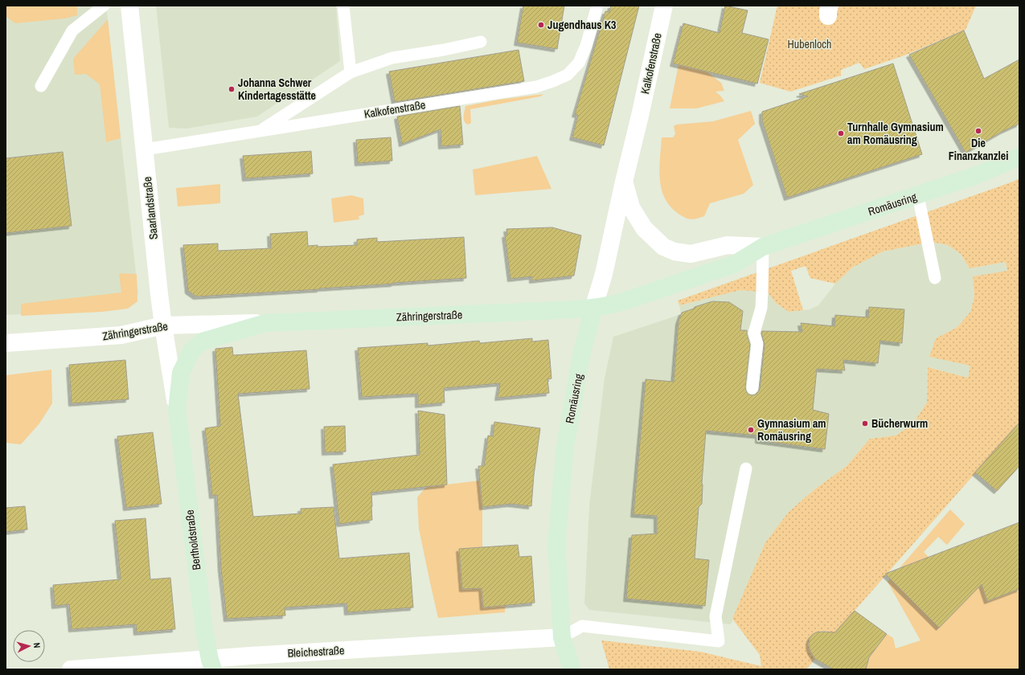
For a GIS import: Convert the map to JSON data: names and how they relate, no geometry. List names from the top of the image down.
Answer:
{
  "streets": {
    "main road": ["Romäusring", "Zähringerstraße", "Bertholdstraße"],
    "street": ["Kalkofenstraße", "Saarlandstraße", "Bleichestraße"]
  },
  "crossings": [
    ["Kalkofenstraße", "Romäusring"],
    ["Kalkofenstraße", "Saarlandstraße"],
    ["Kalkofenstraße", "Zähringerstraße"],
    ["Romäusring", "Zähringerstraße"],
    ["Romäusring", "Bleichestraße"],
    ["Saarlandstraße", "Zähringerstraße"],
    ["Saarlandstraße", "Bertholdstraße"],
    ["Zähringerstraße", "Bertholdstraße"],
    ["Bertholdstraße", "Bleichestraße"]
  ],
  "parks": ["Hubenloch"],
  "places": [
    "Jugendhaus K3",
    "Johanna Schwer Kindertagesstätte",
    "Die Finanzkanzlei",
    "Turnhalle Gymnasium am Romäusring",
    "Bücherwurm",
    "Gymnasium am Romäusring"
  ],
  "north": "right"
}
